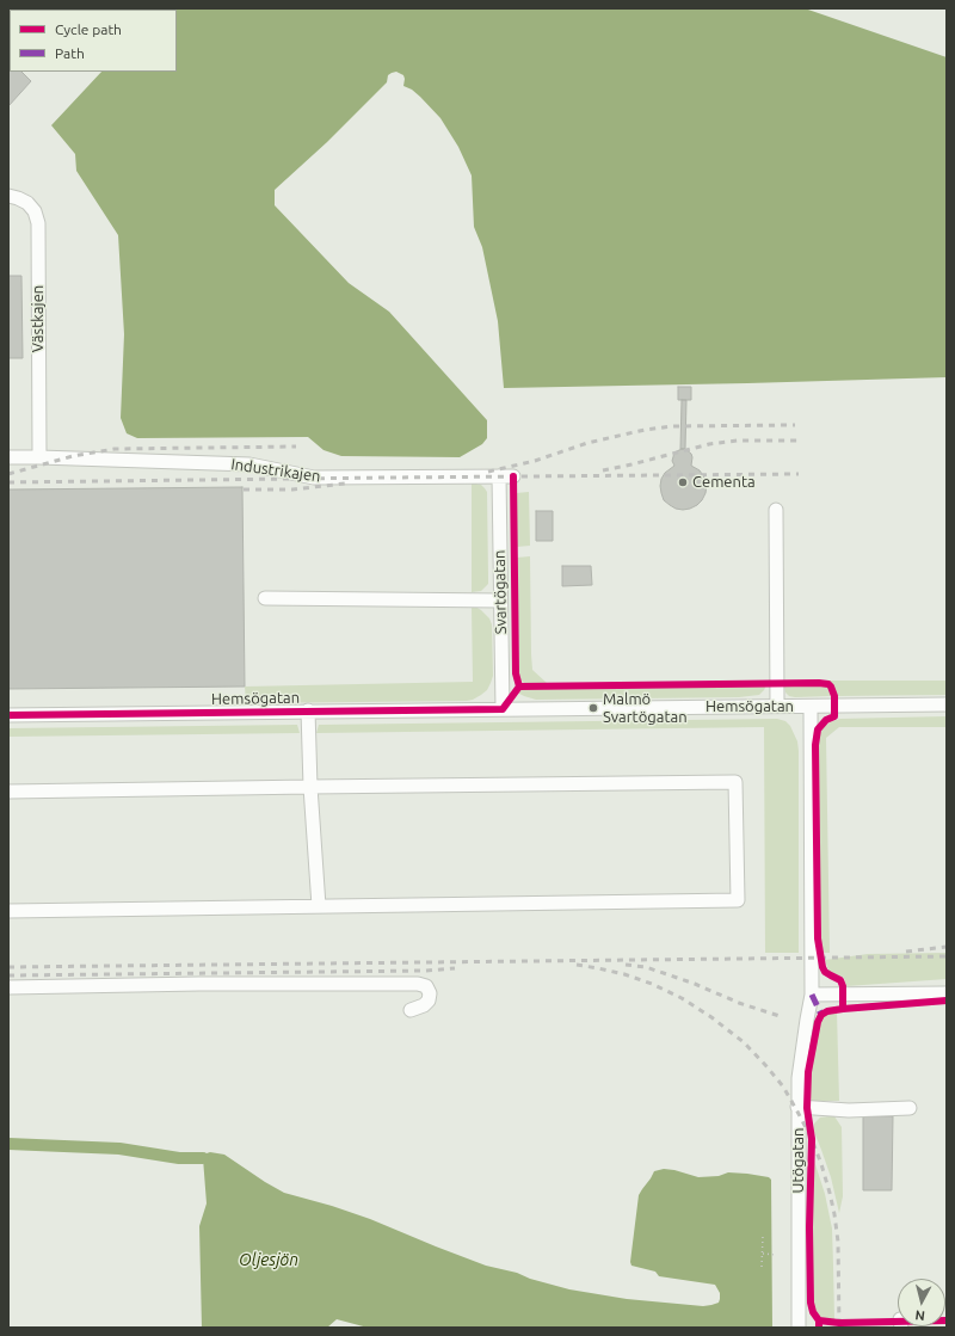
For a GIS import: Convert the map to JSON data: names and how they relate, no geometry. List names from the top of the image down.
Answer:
{
  "streets": {
    "street": [
      "Västkajen",
      "Industrikajen",
      "Svartögatan",
      "Hemsögatan",
      "Utögatan"
    ]
  },
  "crossings": [
    ["Västkajen", "Industrikajen"],
    ["Industrikajen", "Svartögatan"],
    ["Svartögatan", "Hemsögatan"],
    ["Hemsögatan", "Utögatan"]
  ],
  "water": ["Oljesjön"],
  "places": ["Cementa", "Malmö Svartögatan"],
  "legend": ["Cycle path", "Path"],
  "north": "bottom"
}
